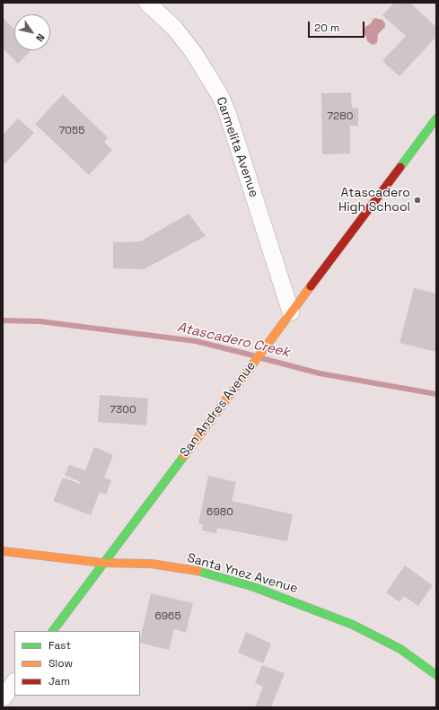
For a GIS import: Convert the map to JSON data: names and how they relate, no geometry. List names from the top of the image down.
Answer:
{
  "streets": {
    "street": ["Carmelita Avenue", "San Andres Avenue", "Santa Ynez Avenue"]
  },
  "crossings": [
    ["Carmelita Avenue", "San Andres Avenue"],
    ["San Andres Avenue", "Santa Ynez Avenue"]
  ],
  "water": ["Atascadero Creek"],
  "places": ["Atascadero High School"],
  "house_numbers": [
    "7280",
    "7055",
    "7300",
    "6980",
    "6965"
  ],
  "legend": ["Fast", "Slow", "Jam"],
  "scale_bar": "20 m",
  "north": "bottom right"
}
